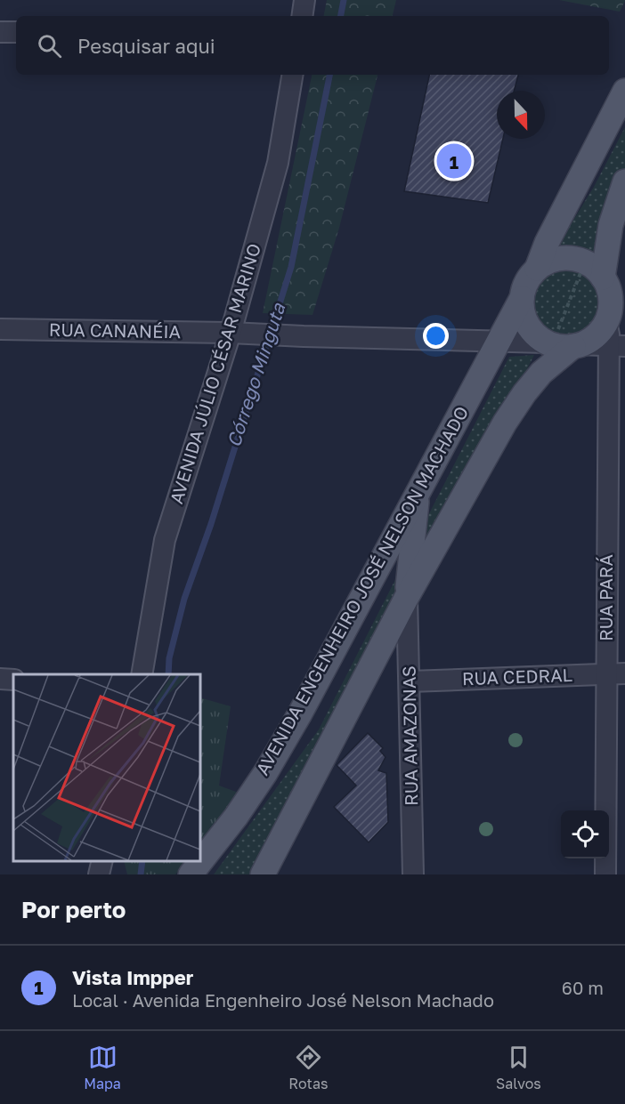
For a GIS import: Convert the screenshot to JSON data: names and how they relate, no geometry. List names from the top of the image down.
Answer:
{
  "streets": {
    "main road": ["AVENIDA ENGENHEIRO JOSÉ NELSON MACHADO"],
    "street": [
      "RUA CANANÉIA",
      "AVENIDA JÚLIO CÉSAR MARINO",
      "RUA PARÁ",
      "RUA CEDRAL",
      "RUA AMAZONAS"
    ]
  },
  "crossings": [
    ["RUA CANANÉIA", "AVENIDA JÚLIO CÉSAR MARINO"],
    ["RUA CANANÉIA", "AVENIDA ENGENHEIRO JOSÉ NELSON MACHADO"],
    ["RUA CANANÉIA", "RUA PARÁ"],
    ["RUA PARÁ", "RUA CEDRAL"],
    ["RUA CEDRAL", "RUA AMAZONAS"]
  ],
  "water": ["Córrego Minguta"],
  "north": "bottom",
  "page": {
    "search": "Pesquisar aqui",
    "pins": "1",
    "heading": "Por perto",
    "list": [
      {
        "mark": "1",
        "name": "Vista Impper",
        "note": "Local · Avenida Engenheiro José Nelson Machado",
        "value": "60 m"
      }
    ],
    "nav": ["Mapa", "Rotas", "Salvos"]
  }
}
